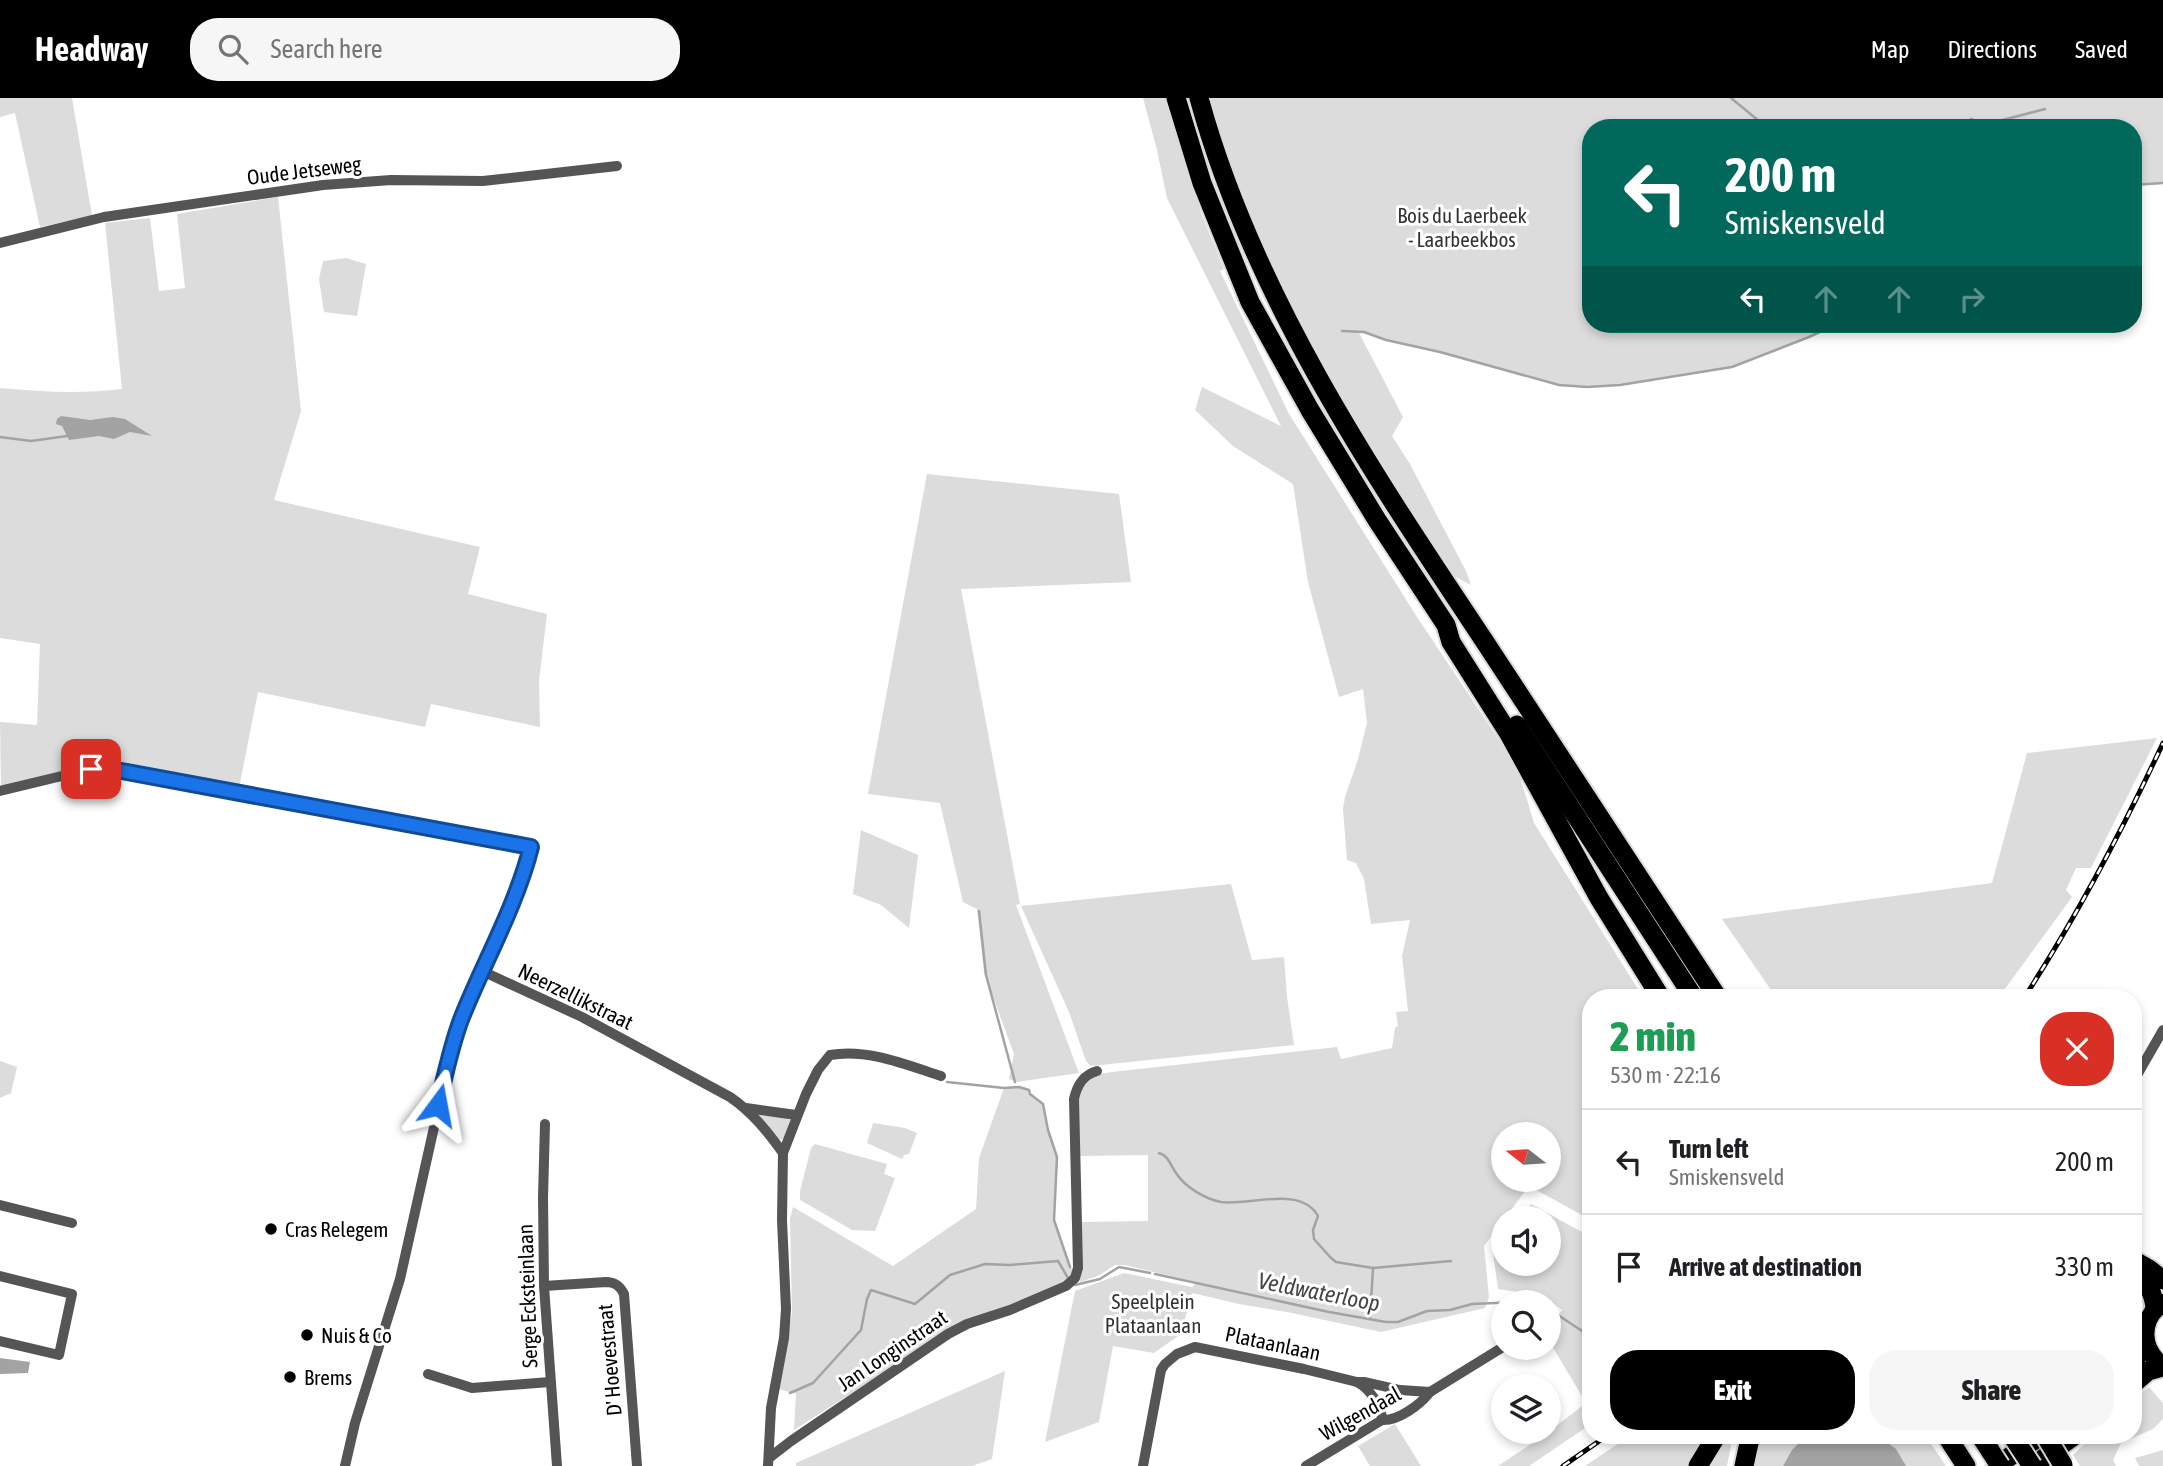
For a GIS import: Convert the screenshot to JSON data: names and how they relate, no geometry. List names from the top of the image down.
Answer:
{
  "streets": {
    "street": [
      "Oude Jetseweg",
      "Neerzellikstraat",
      "Serge Ecksteinlaan",
      "Plataanlaan",
      "Jan Longinstraat",
      "D' Hoevestraat",
      "Wilgendaal"
    ]
  },
  "crossings": [
    ["Serge Ecksteinlaan", "D' Hoevestraat"],
    ["Plataanlaan", "Wilgendaal"]
  ],
  "water": ["Veldwaterloop"],
  "parks": ["Bois du Laerbeek - Laarbeekbos", "Speelplein Plataanlaan"],
  "places": ["Cras Relegem", "Nuis & Co", "Brems"],
  "north": "left",
  "page": {
    "header": "Headway",
    "search": "Search here",
    "nav": ["Map", "Directions", "Saved"],
    "turn": ["200 m", "Smiskensveld"],
    "heading": ["2 min", "530 m · 22:16"],
    "list": [
      {
        "name": "Turn left",
        "note": "Smiskensveld",
        "value": "200 m"
      },
      {
        "name": "Arrive at destination",
        "value": "330 m"
      }
    ],
    "buttons": ["Exit", "Share"]
  }
}
